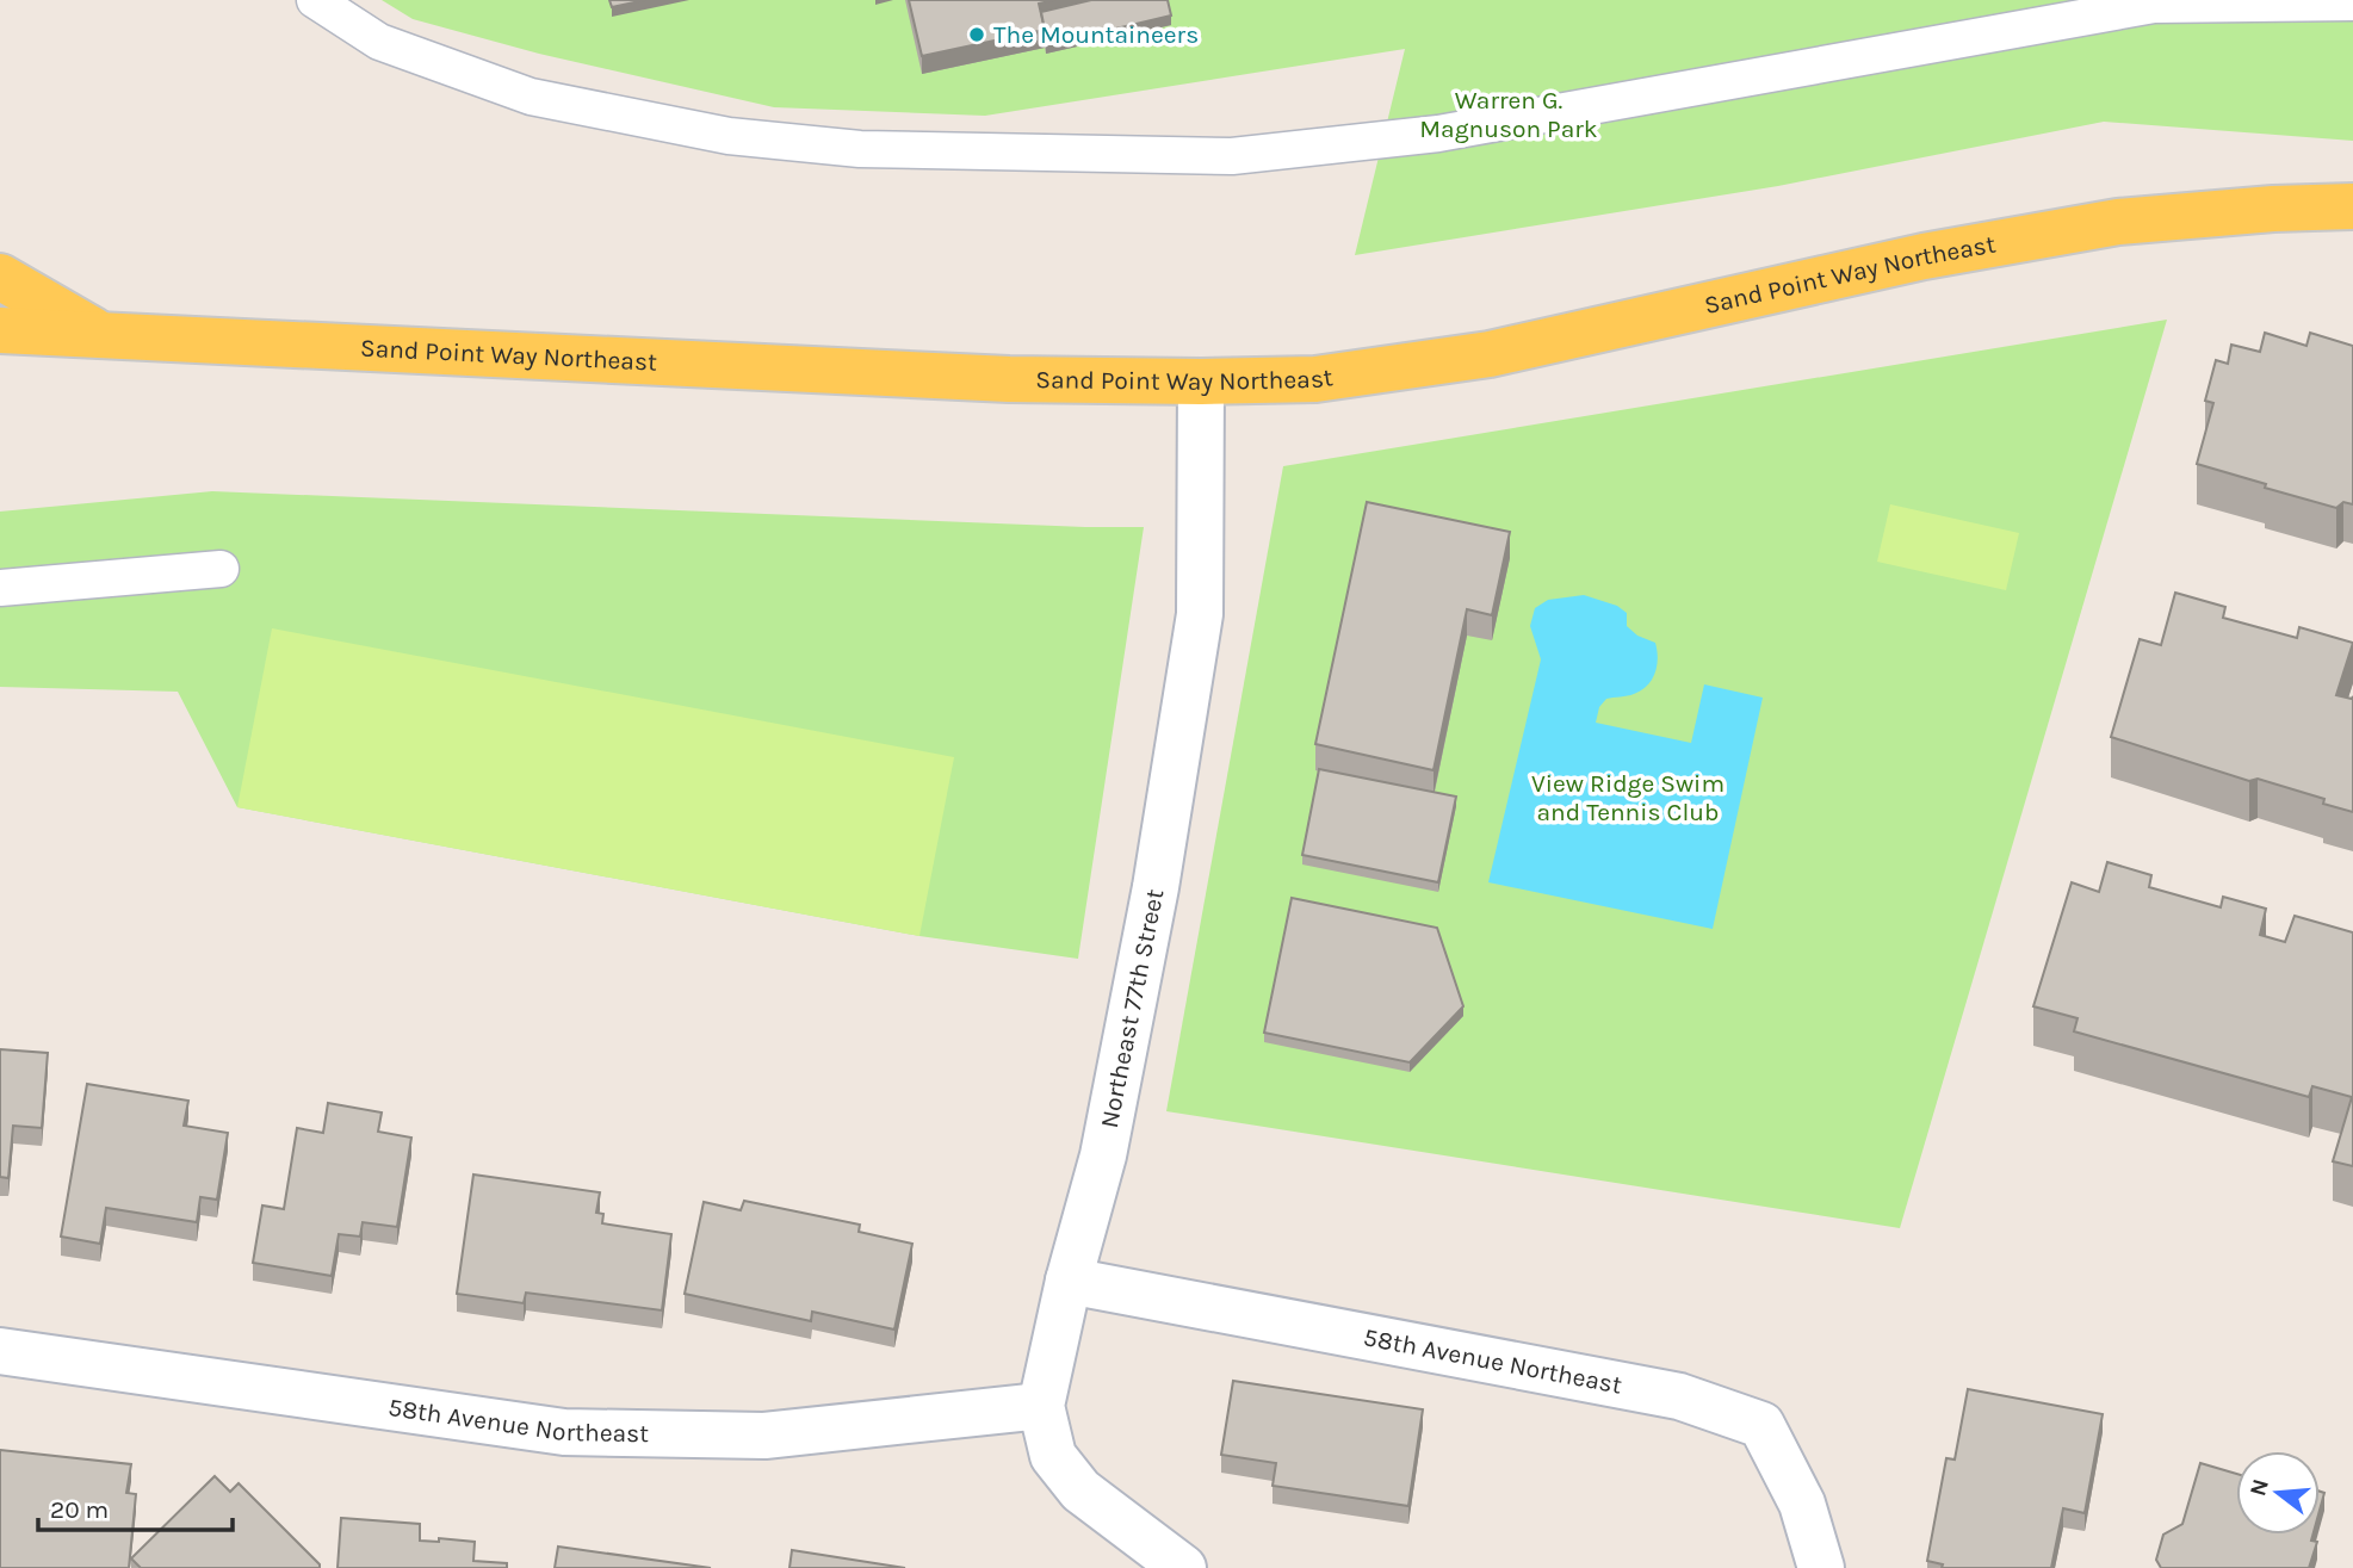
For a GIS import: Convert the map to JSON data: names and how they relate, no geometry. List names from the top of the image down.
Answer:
{
  "streets": {
    "main road": ["Sand Point Way Northeast"],
    "street": ["Northeast 77th Street", "58th Avenue Northeast"]
  },
  "crossings": [
    ["Sand Point Way Northeast", "Northeast 77th Street"],
    ["Northeast 77th Street", "58th Avenue Northeast"]
  ],
  "parks": ["Warren G. Magnuson Park", "View Ridge Swim and Tennis Club"],
  "places": ["The Mountaineers"],
  "scale_bar": "20 m",
  "north": "left"
}
